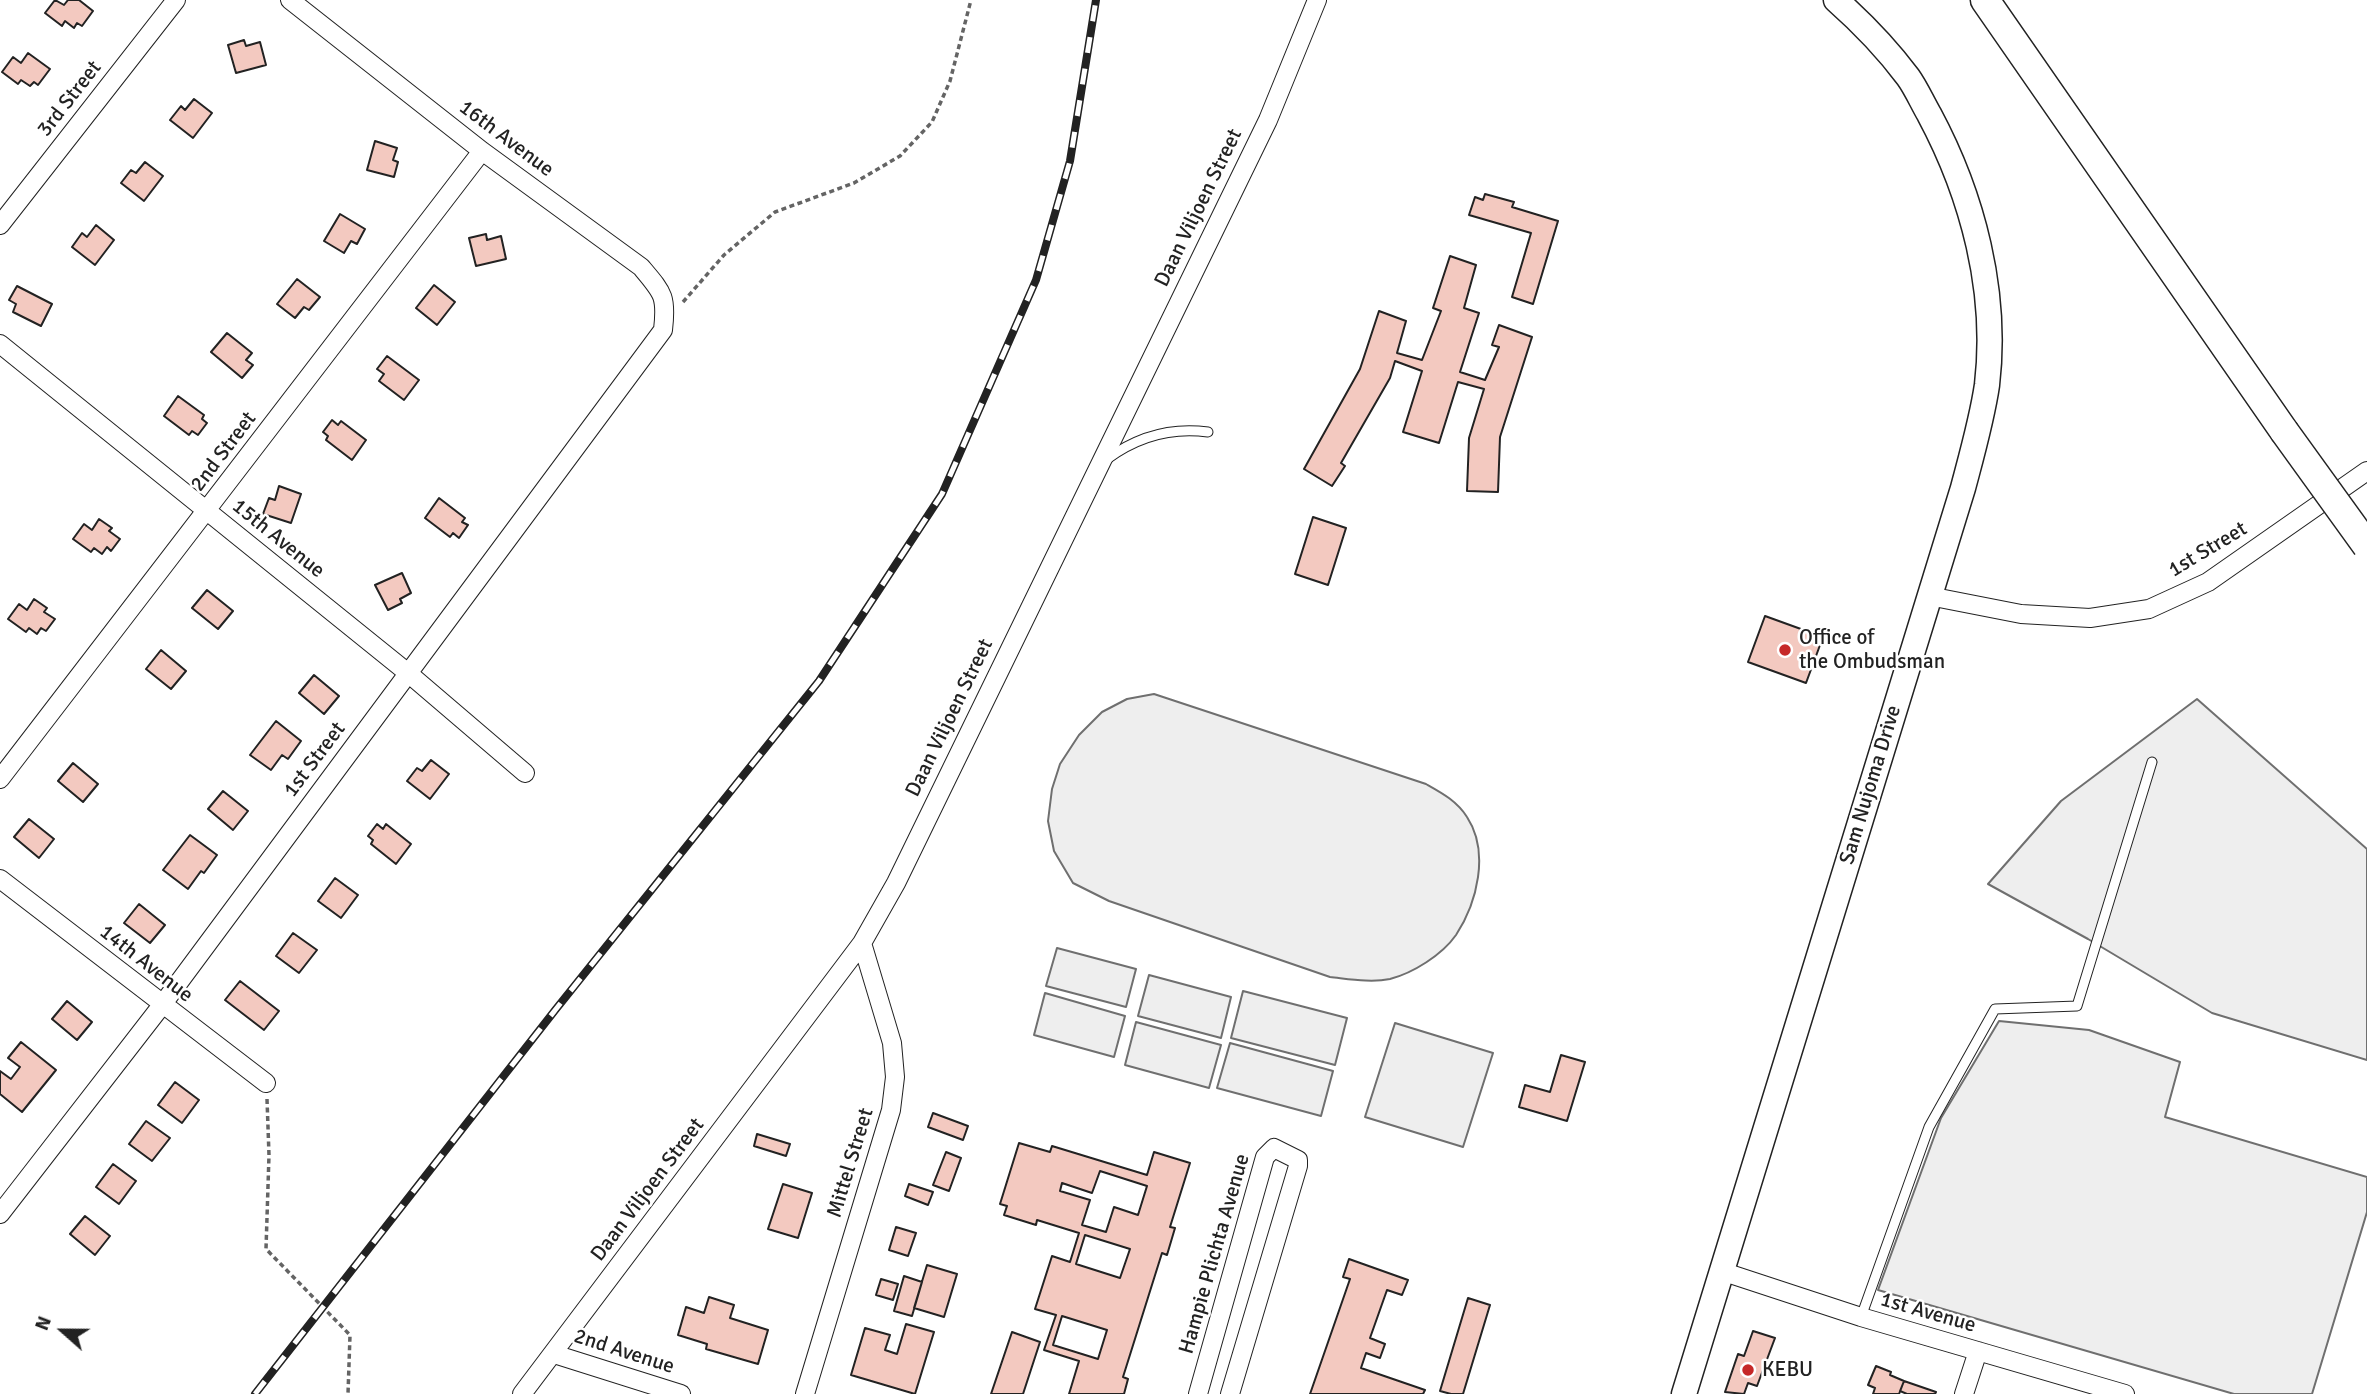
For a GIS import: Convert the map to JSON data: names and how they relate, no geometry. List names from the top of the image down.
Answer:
{
  "streets": {
    "main road": ["Sam Nujoma Drive"],
    "street": [
      "3rd Street",
      "16th Avenue",
      "Daan Viljoen Street",
      "2nd Street",
      "15th Avenue",
      "1st Street",
      "14th Avenue",
      "Mittel Street",
      "Hampie Plichta Avenue",
      "1st Avenue",
      "2nd Avenue"
    ]
  },
  "crossings": [
    ["16th Avenue", "2nd Street"],
    ["16th Avenue", "1st Street"],
    ["Daan Viljoen Street", "Mittel Street"],
    ["Daan Viljoen Street", "2nd Avenue"],
    ["2nd Street", "15th Avenue"],
    ["15th Avenue", "1st Street"],
    ["1st Street", "Sam Nujoma Drive"],
    ["1st Street", "14th Avenue"],
    ["Sam Nujoma Drive", "1st Avenue"]
  ],
  "places": ["Office of the Ombudsman", "KEBU"],
  "north": "left"
}
